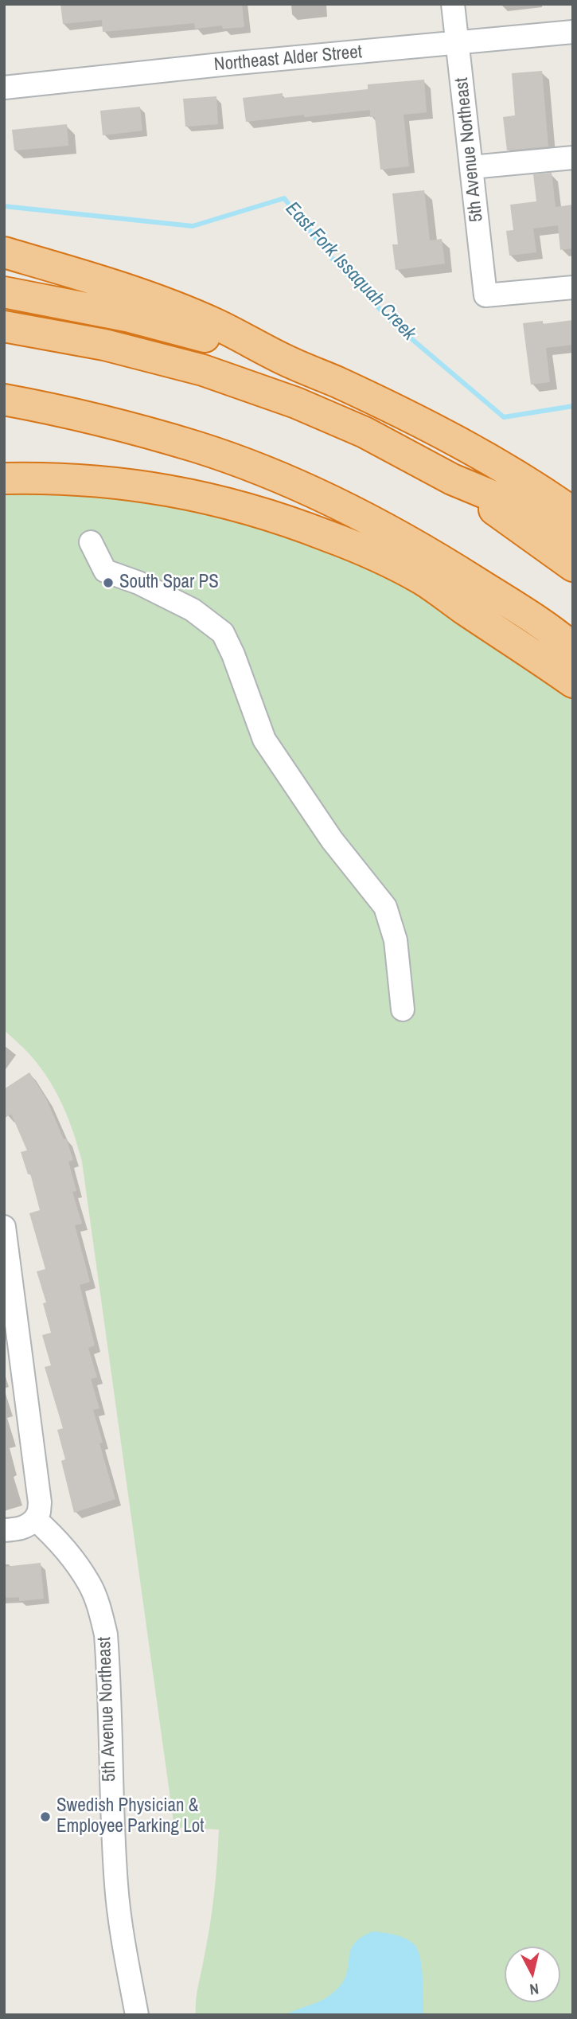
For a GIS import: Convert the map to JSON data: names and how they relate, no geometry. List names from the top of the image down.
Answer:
{
  "streets": {
    "street": ["Northeast Alder Street", "5th Avenue Northeast"]
  },
  "crossings": [
    ["Northeast Alder Street", "5th Avenue Northeast"]
  ],
  "water": ["East Fork Issaquah Creek"],
  "places": ["South Spar PS", "Swedish Physician & Employee Parking Lot"],
  "north": "bottom"
}
